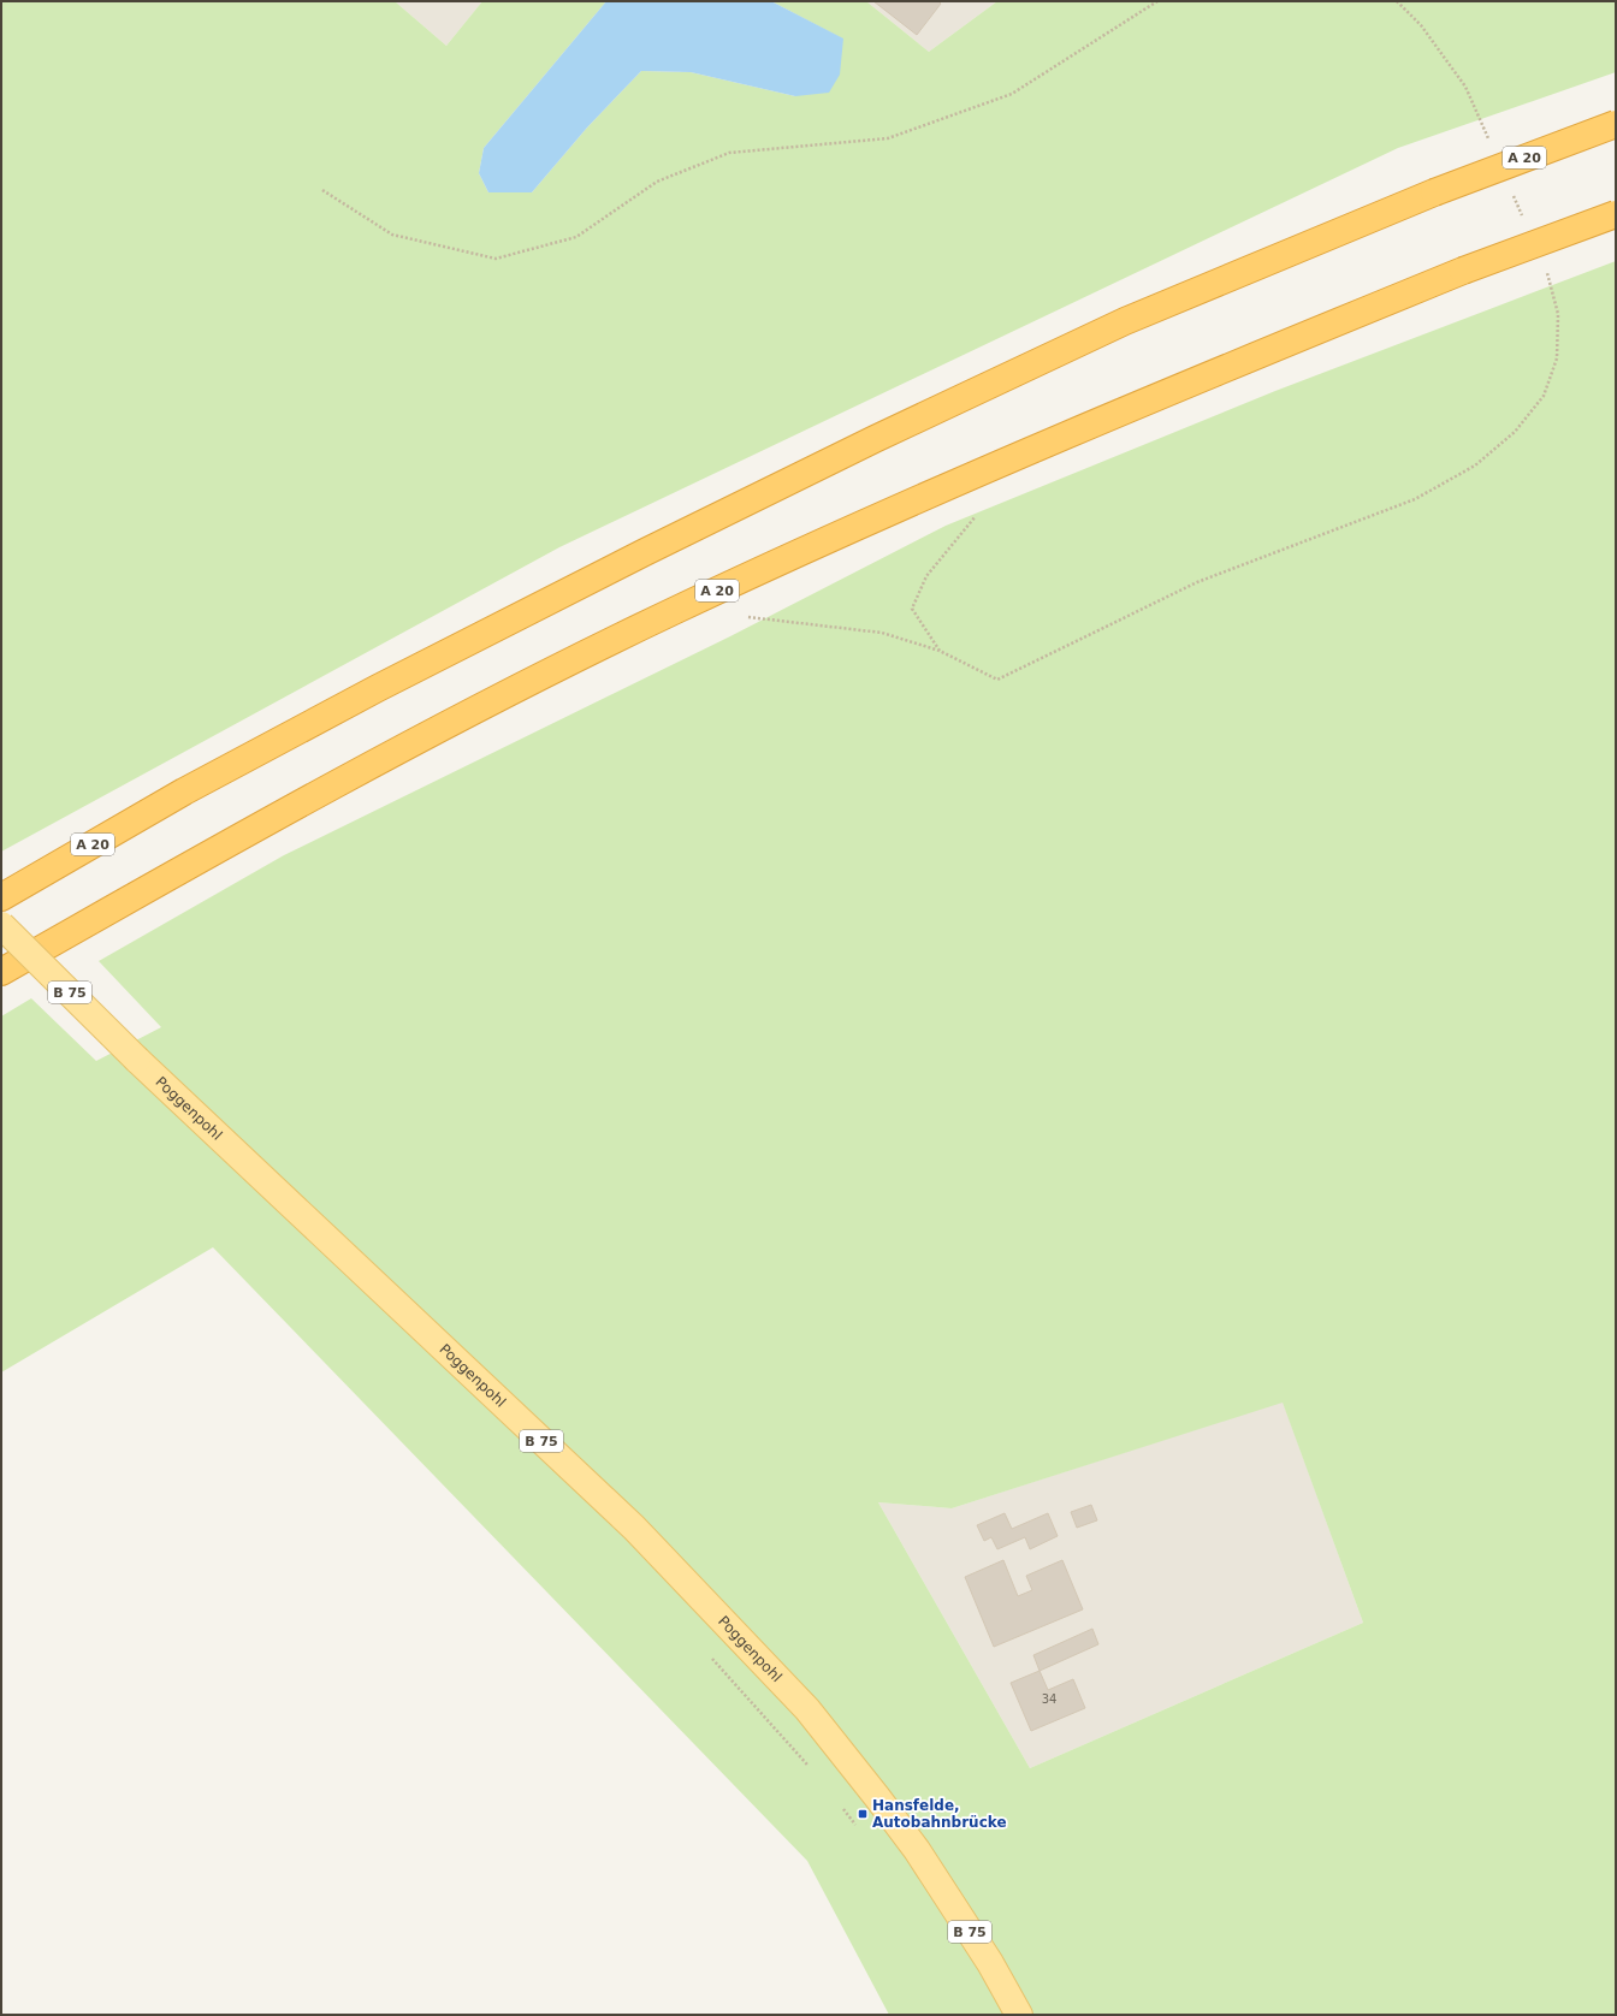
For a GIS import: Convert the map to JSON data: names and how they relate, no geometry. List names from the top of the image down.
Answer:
{
  "streets": {
    "highway": ["A 20"],
    "main road": ["B 75", "Poggenpohl"]
  },
  "places": {
    "transit": ["Hansfelde, Autobahnbrücke"]
  },
  "house_numbers": ["34"]
}
